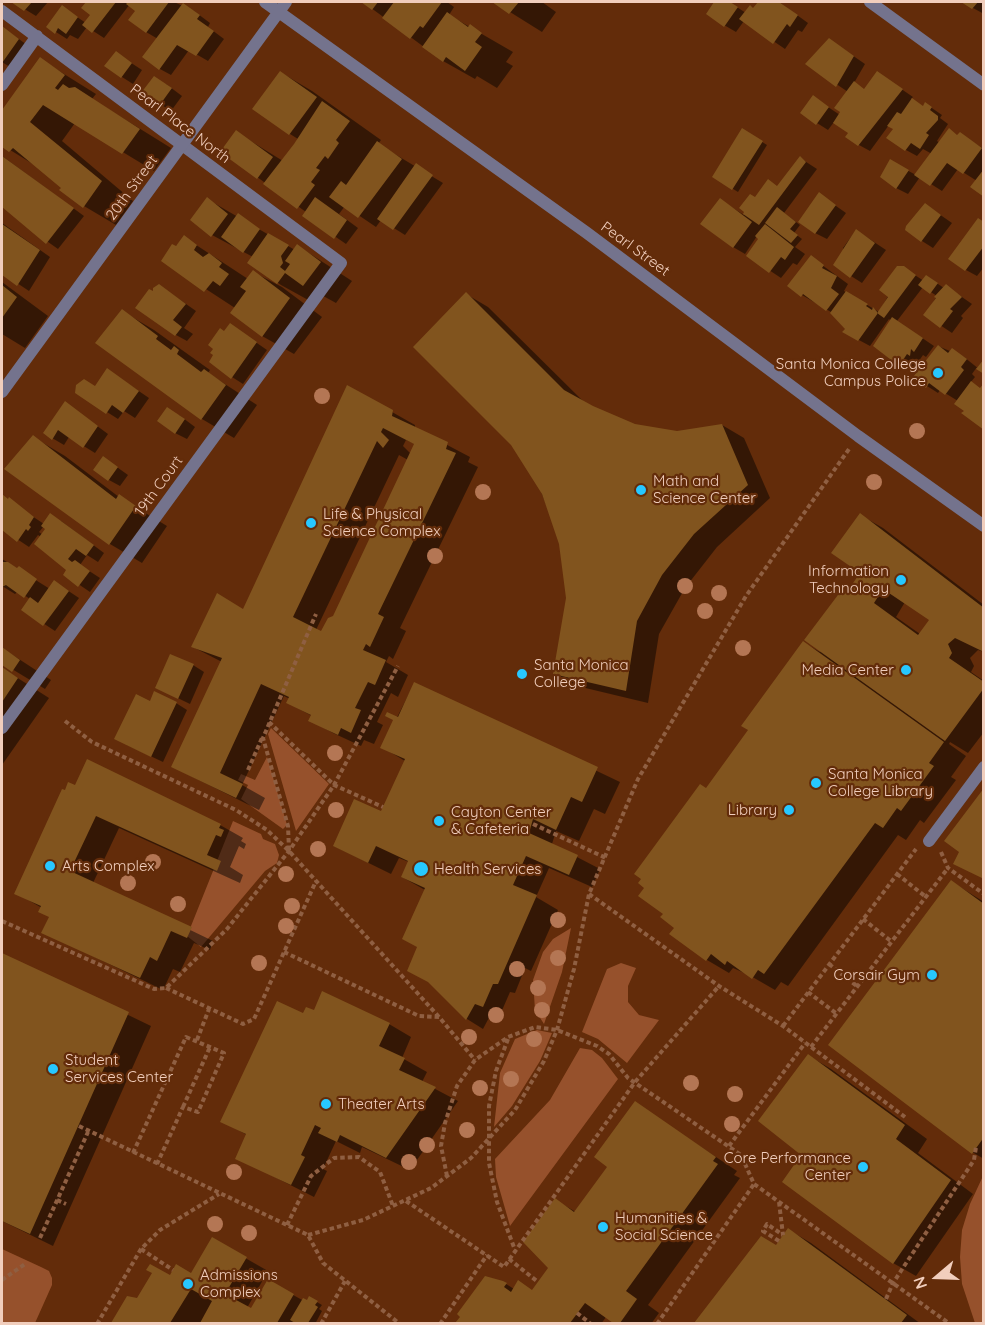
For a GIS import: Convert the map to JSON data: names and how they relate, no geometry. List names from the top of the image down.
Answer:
{
  "streets": {
    "street": [
      "Pearl Place North",
      "20th Street",
      "Pearl Street",
      "19th Court"
    ]
  },
  "crossings": [
    ["Pearl Place North", "20th Street"],
    ["Pearl Place North", "19th Court"],
    ["20th Street", "Pearl Street"]
  ],
  "places": [
    "Santa Monica College Campus Police",
    "Math and Science Center",
    "Life & Physical Science Complex",
    "Information Technology",
    "Media Center",
    "Santa Monica College",
    "Santa Monica College Library",
    "Library",
    "Cayton Center & Cafeteria",
    "Arts Complex",
    "Health Services",
    "Corsair Gym",
    "Student Services Center",
    "Theater Arts",
    "Core Performance Center",
    "Humanities & Social Science",
    "Admissions Complex"
  ],
  "north": "left"
}
